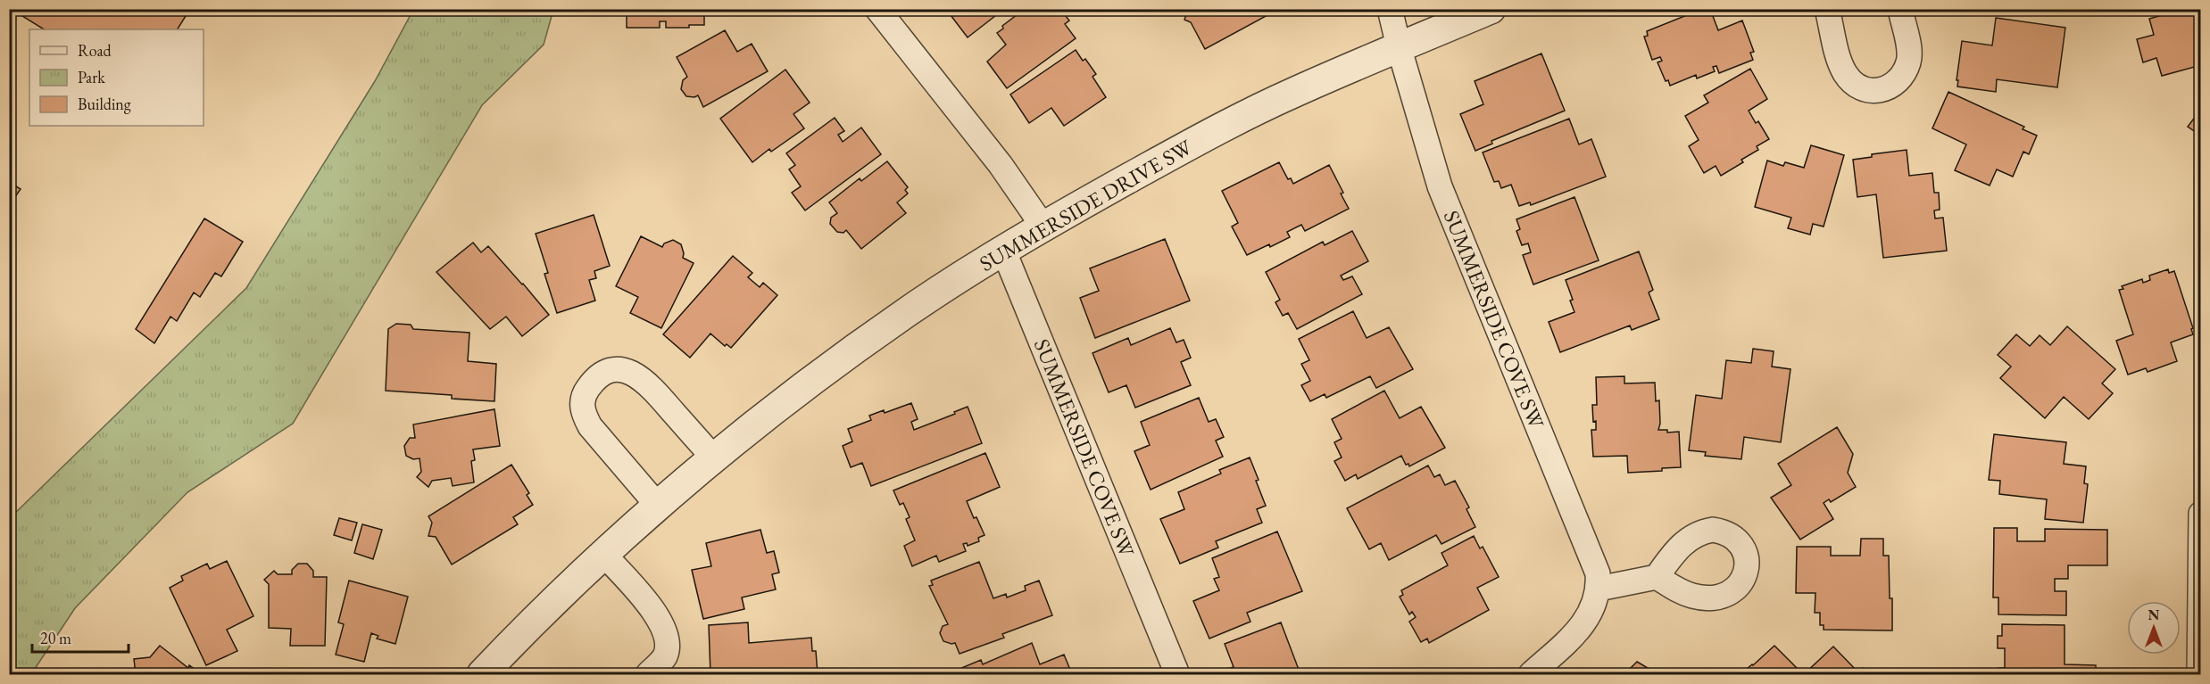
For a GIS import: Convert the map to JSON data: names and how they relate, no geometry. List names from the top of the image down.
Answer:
{
  "streets": {
    "street": ["SUMMERSIDE DRIVE SW", "SUMMERSIDE COVE SW"]
  },
  "crossings": [
    ["SUMMERSIDE DRIVE SW", "SUMMERSIDE COVE SW"]
  ],
  "legend": ["Road", "Park", "Building"],
  "scale_bar": "20 m",
  "north": "top"
}
